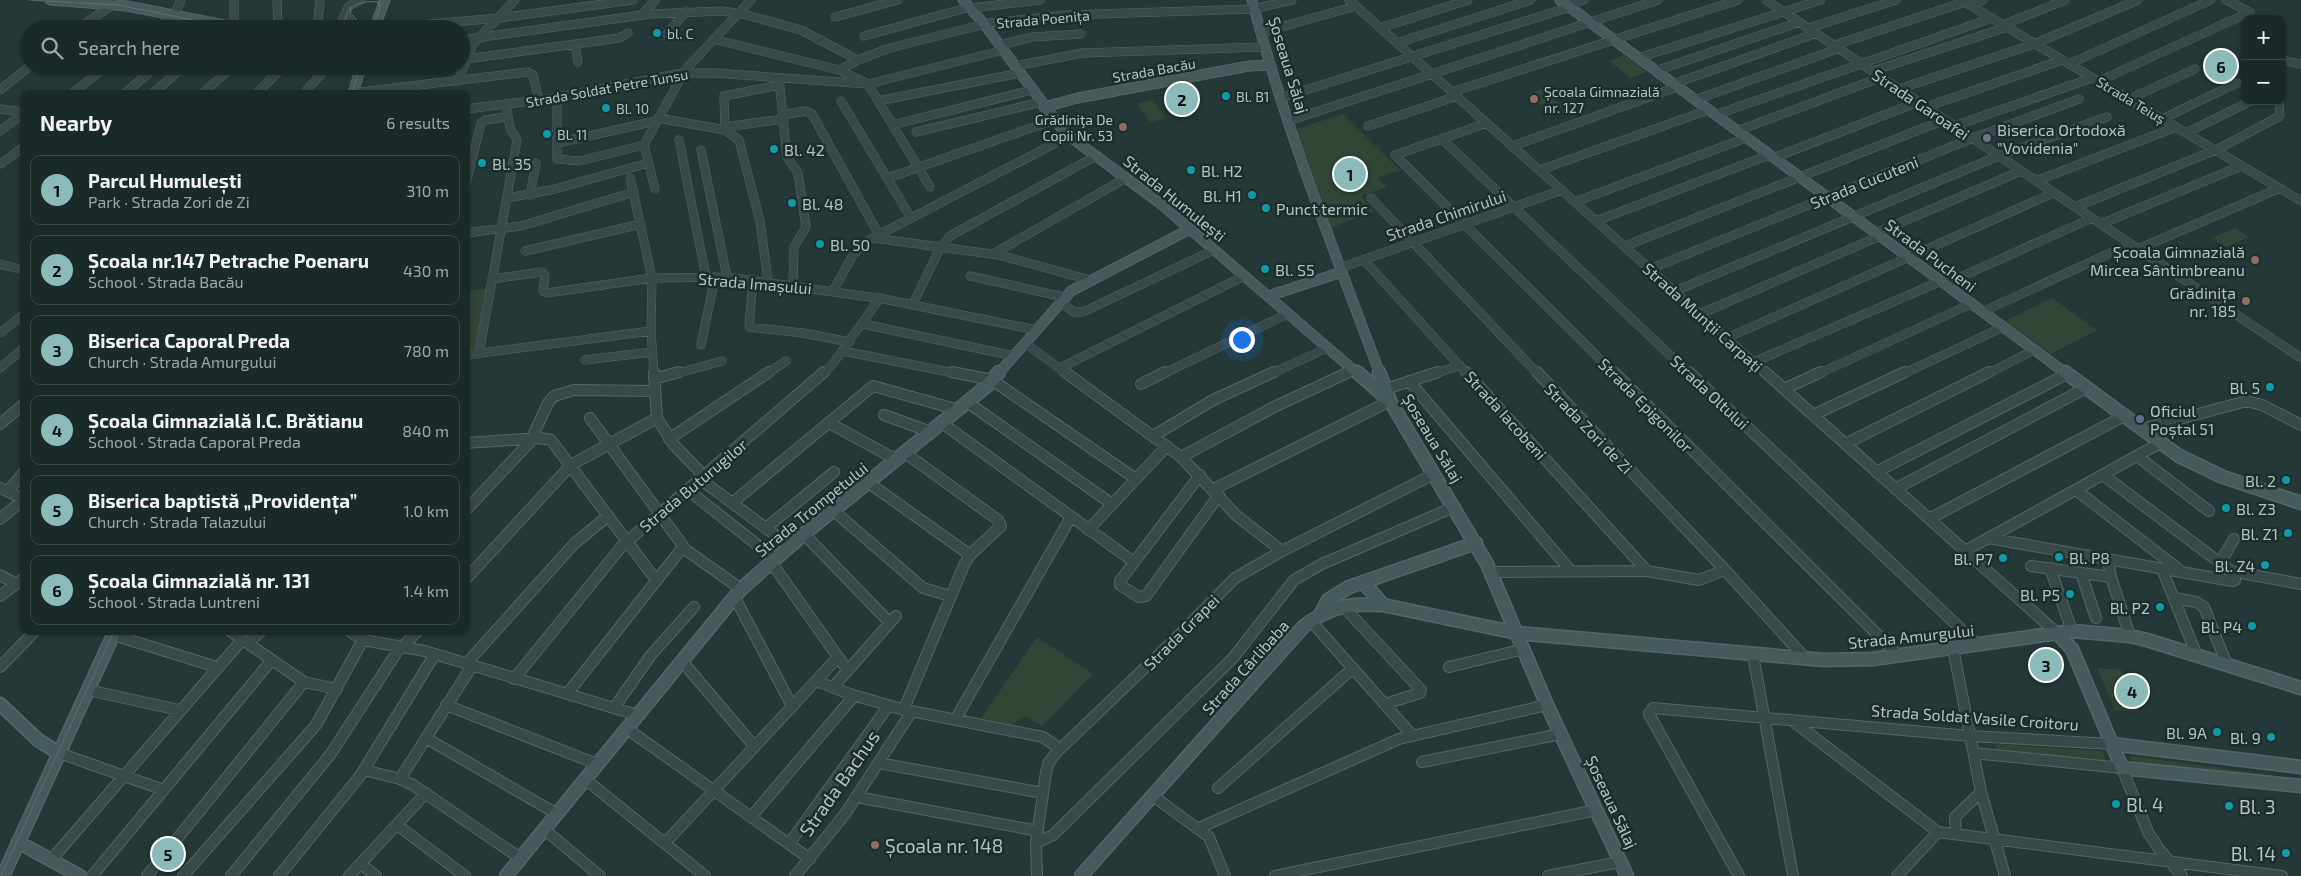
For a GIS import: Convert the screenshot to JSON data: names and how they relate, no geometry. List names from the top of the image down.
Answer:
{
  "streets": {
    "street": [
      "Strada Poenița",
      "Șoseaua Sălaj",
      "Strada Bacău",
      "Strada Soldat Petre Tunsu",
      "Strada Teiuș",
      "Strada Garoafei",
      "Strada Cucuteni",
      "Strada Humulești",
      "Strada Chimirului",
      "Strada Pucheni",
      "Strada Imașului",
      "Strada Munții Carpați",
      "Strada Oltului",
      "Strada Epigonilor",
      "Strada Iacobeni",
      "Strada Zori de Zi",
      "Strada Buturugilor",
      "Strada Trompetului",
      "Strada Grapei",
      "Strada Amurgului",
      "Strada Cârlibaba",
      "Strada Soldat Vasile Croitoru",
      "Strada Bachus"
    ]
  },
  "crossings": [
    ["Strada Poenița", "Șoseaua Sălaj"],
    ["Strada Poenița", "Strada Humulești"],
    ["Șoseaua Sălaj", "Strada Bacău"],
    ["Șoseaua Sălaj", "Strada Humulești"],
    ["Șoseaua Sălaj", "Strada Chimirului"],
    ["Șoseaua Sălaj", "Strada Grapei"],
    ["Șoseaua Sălaj", "Strada Amurgului"],
    ["Șoseaua Sălaj", "Strada Cârlibaba"],
    ["Strada Bacău", "Strada Humulești"],
    ["Strada Soldat Petre Tunsu", "Strada Humulești"],
    ["Strada Garoafei", "Strada Cucuteni"],
    ["Strada Cucuteni", "Strada Pucheni"],
    ["Strada Cucuteni", "Strada Munții Carpați"],
    ["Strada Humulești", "Strada Chimirului"],
    ["Strada Humulești", "Strada Trompetului"],
    ["Strada Chimirului", "Strada Munții Carpați"],
    ["Strada Chimirului", "Strada Oltului"],
    ["Strada Chimirului", "Strada Epigonilor"],
    ["Strada Chimirului", "Strada Iacobeni"],
    ["Strada Chimirului", "Strada Zori de Zi"],
    ["Strada Imașului", "Strada Buturugilor"],
    ["Strada Imașului", "Strada Trompetului"],
    ["Strada Munții Carpați", "Strada Amurgului"],
    ["Strada Oltului", "Strada Epigonilor"],
    ["Strada Oltului", "Strada Amurgului"],
    ["Strada Epigonilor", "Strada Amurgului"],
    ["Strada Zori de Zi", "Strada Amurgului"],
    ["Strada Amurgului", "Strada Cârlibaba"]
  ],
  "places": [
    "bl. C",
    "Bl. B1",
    "Școala Gimnazială nr. 127",
    "Bl. 10",
    "Grădiniţa De Copii Nr. 53",
    "Bl. 11",
    "Biserica Ortodoxă \"Vovidenia\"",
    "Bl. 42",
    "Bl. 35",
    "Bl. H2",
    "Bl. H1",
    "Bl. 48",
    "Punct termic",
    "Bl. 50",
    "Școala Gimnazială Mircea Sântimbreanu",
    "Bl. S5",
    "Grădinița nr. 185",
    "Bl. 5",
    "Oficiul Poștal 51",
    "Bl. 2",
    "Bl. Z3",
    "Bl. Z1",
    "Bl. P8",
    "Bl. P7",
    "Bl. Z4",
    "Bl. P5",
    "Bl. P2",
    "Bl. P4",
    "Bl. 9A",
    "Bl. 9",
    "Bl. 4",
    "Bl. 3",
    "Școala nr. 148",
    "Bl. 14"
  ],
  "page": {
    "map_buttons": ["+", "−"],
    "search": "Search here",
    "pins": [
      "6",
      "2",
      "1",
      "3",
      "4",
      "5"
    ],
    "heading": ["Nearby", "6 results"],
    "list": [
      {
        "mark": "1",
        "name": "Parcul Humulești",
        "note": "Park · Strada Zori de Zi",
        "value": "310 m"
      },
      {
        "mark": "2",
        "name": "Școala nr.147 Petrache Poenaru",
        "note": "School · Strada Bacău",
        "value": "430 m"
      },
      {
        "mark": "3",
        "name": "Biserica Caporal Preda",
        "note": "Church · Strada Amurgului",
        "value": "780 m"
      },
      {
        "mark": "4",
        "name": "Școala Gimnazială I.C. Brătianu",
        "note": "School · Strada Caporal Preda",
        "value": "840 m"
      },
      {
        "mark": "5",
        "name": "Biserica baptistă „Providența”",
        "note": "Church · Strada Talazului",
        "value": "1.0 km"
      },
      {
        "mark": "6",
        "name": "Școala Gimnazială nr. 131",
        "note": "School · Strada Luntreni",
        "value": "1.4 km"
      }
    ]
  }
}
